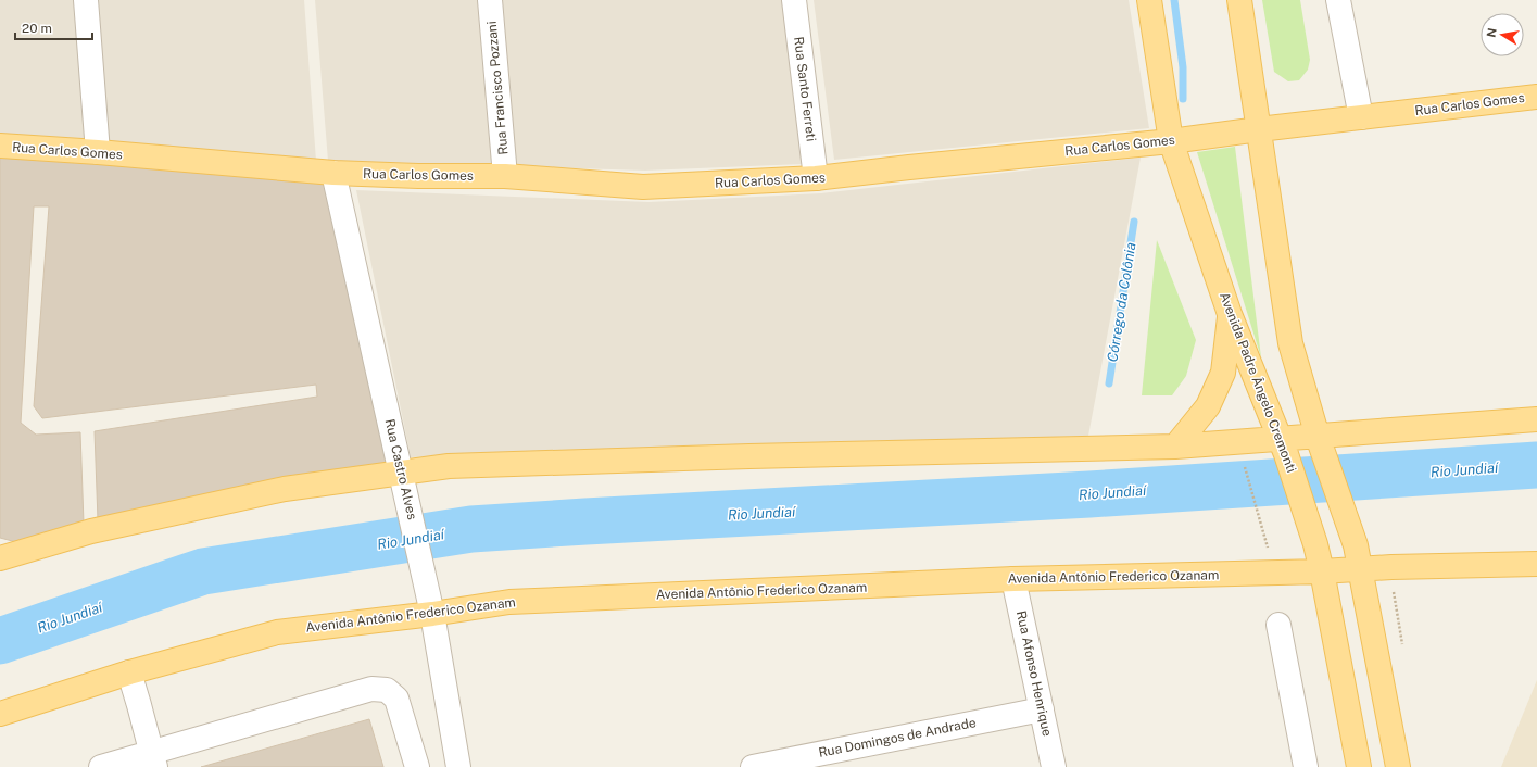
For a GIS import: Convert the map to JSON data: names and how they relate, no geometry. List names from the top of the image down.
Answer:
{
  "streets": {
    "main road": ["Rua Carlos Gomes", "Avenida Padre Ângelo Cremonti", "Avenida Antônio Frederico Ozanam"],
    "street": [
      "Rua Francisco Pozzani",
      "Rua Santo Ferreti",
      "Rua Castro Alves",
      "Rua Afonso Henrique",
      "Rua Domingos de Andrade"
    ]
  },
  "crossings": [
    ["Rua Francisco Pozzani", "Rua Carlos Gomes"],
    ["Rua Santo Ferreti", "Rua Carlos Gomes"],
    ["Rua Carlos Gomes", "Avenida Padre Ângelo Cremonti"],
    ["Rua Carlos Gomes", "Rua Castro Alves"],
    ["Avenida Padre Ângelo Cremonti", "Avenida Antônio Frederico Ozanam"],
    ["Rua Castro Alves", "Avenida Antônio Frederico Ozanam"],
    ["Avenida Antônio Frederico Ozanam", "Rua Afonso Henrique"],
    ["Rua Afonso Henrique", "Rua Domingos de Andrade"]
  ],
  "water": ["Córrego da Colônia", "Rio Jundiaí"],
  "scale_bar": "20 m",
  "north": "left"
}
